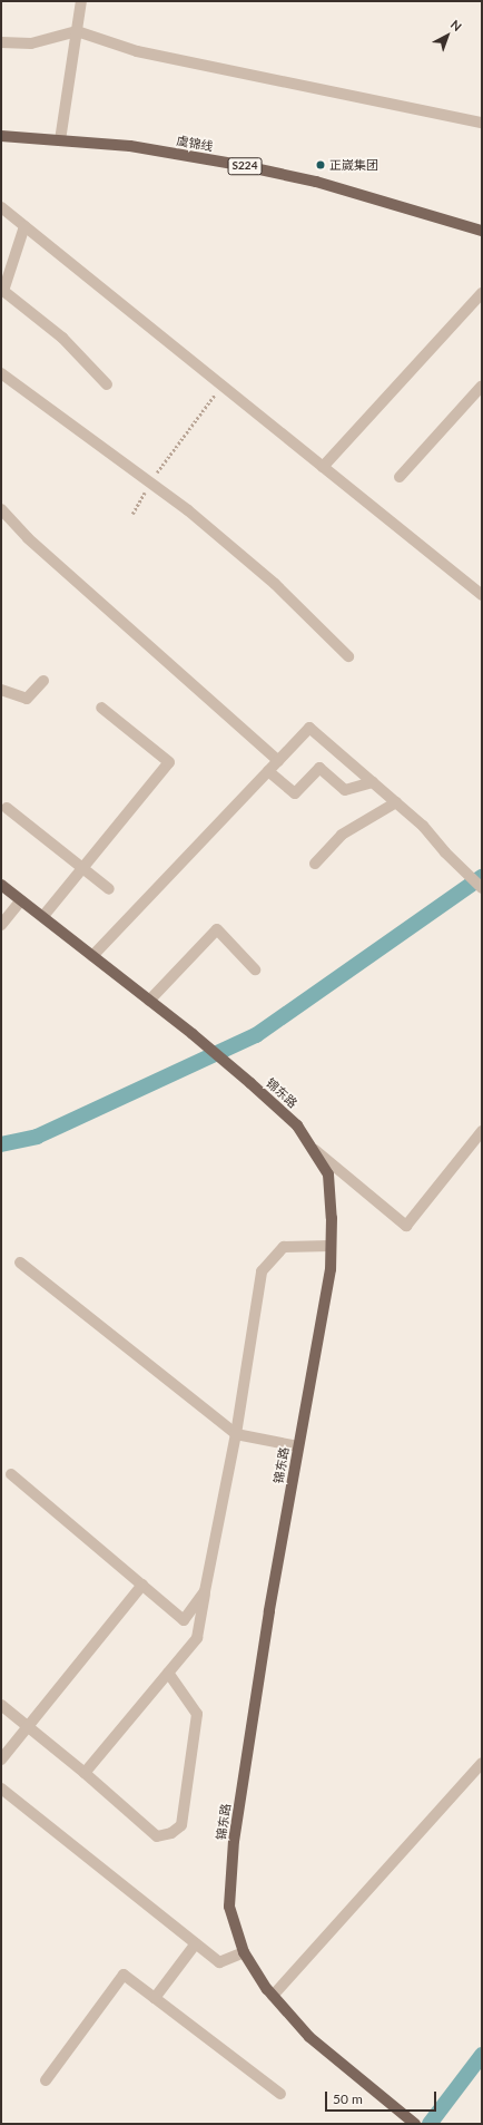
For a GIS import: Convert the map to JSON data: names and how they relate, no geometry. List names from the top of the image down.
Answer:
{
  "streets": {
    "main road": ["虞锦线", "S224", "锦东路"]
  },
  "places": ["正崴集团"],
  "scale_bar": "50 m",
  "north": "top right"
}
